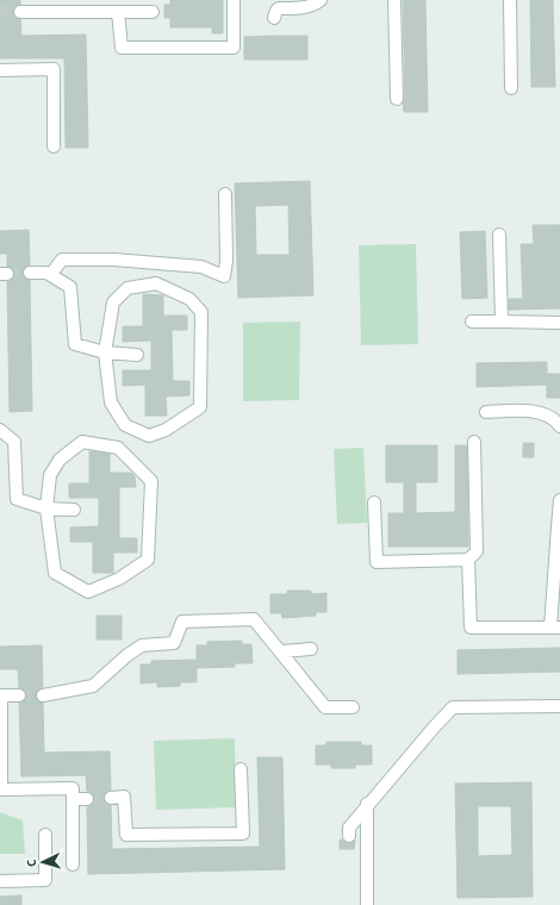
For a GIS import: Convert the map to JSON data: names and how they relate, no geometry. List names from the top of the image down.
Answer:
{
  "north": "left"
}
